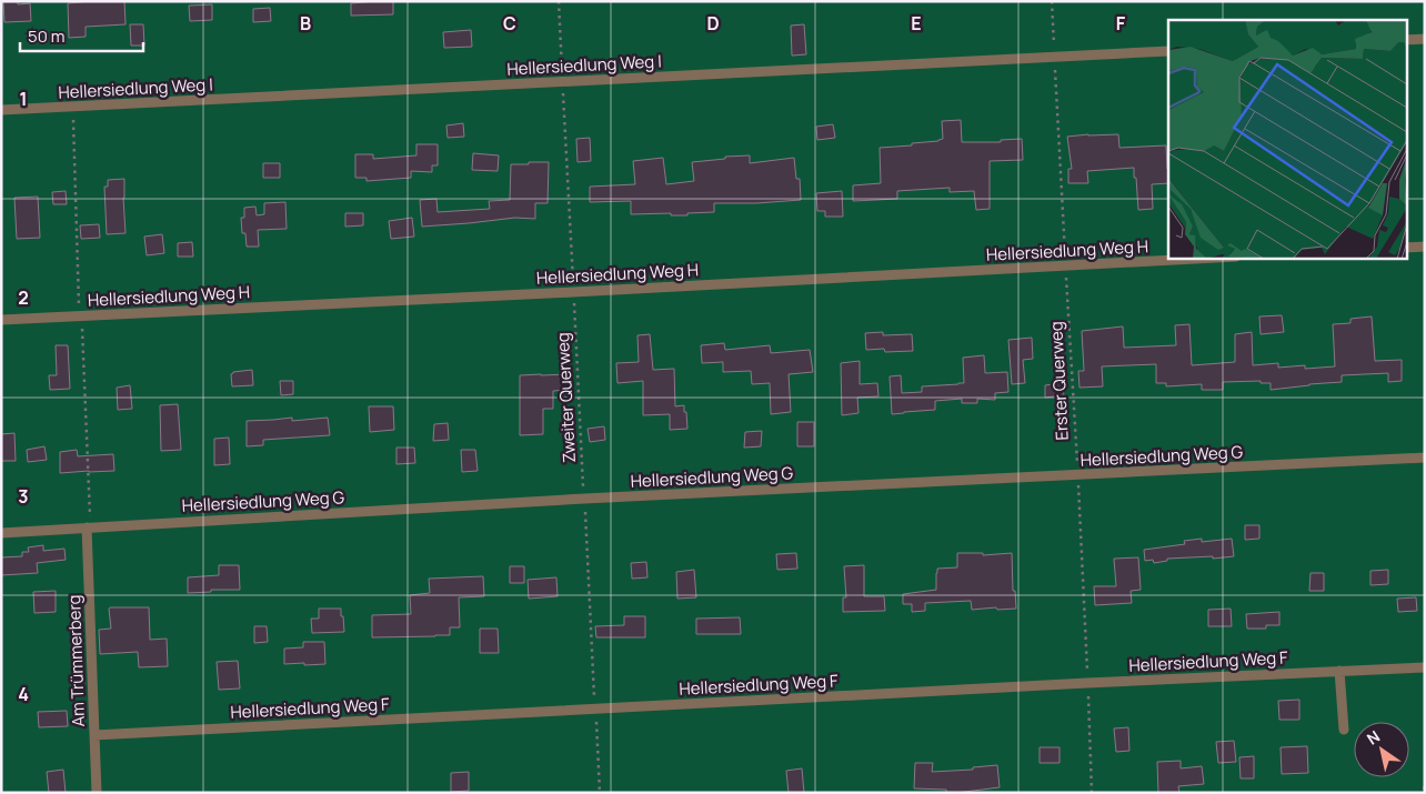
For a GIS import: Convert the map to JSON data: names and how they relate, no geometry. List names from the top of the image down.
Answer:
{
  "streets": {
    "lane": [
      "Hellersiedlung Weg I",
      "Hellersiedlung Weg H",
      "Hellersiedlung Weg G",
      "Am Trümmerberg",
      "Hellersiedlung Weg F"
    ],
    "path": ["Erster Querweg", "Zweiter Querweg"]
  },
  "crossings": [
    ["Hellersiedlung Weg I", "Erster Querweg"],
    ["Hellersiedlung Weg I", "Zweiter Querweg"],
    ["Hellersiedlung Weg H", "Erster Querweg"],
    ["Hellersiedlung Weg H", "Zweiter Querweg"],
    ["Erster Querweg", "Hellersiedlung Weg G"],
    ["Erster Querweg", "Hellersiedlung Weg F"],
    ["Zweiter Querweg", "Hellersiedlung Weg G"],
    ["Zweiter Querweg", "Hellersiedlung Weg F"],
    ["Hellersiedlung Weg G", "Am Trümmerberg"],
    ["Am Trümmerberg", "Hellersiedlung Weg F"]
  ],
  "scale_bar": "50 m",
  "north": "top left",
  "grid": {
    "columns": [
      "B",
      "C",
      "D",
      "E",
      "F"
    ],
    "rows": [
      "1",
      "2",
      "3",
      "4"
    ]
  }
}
